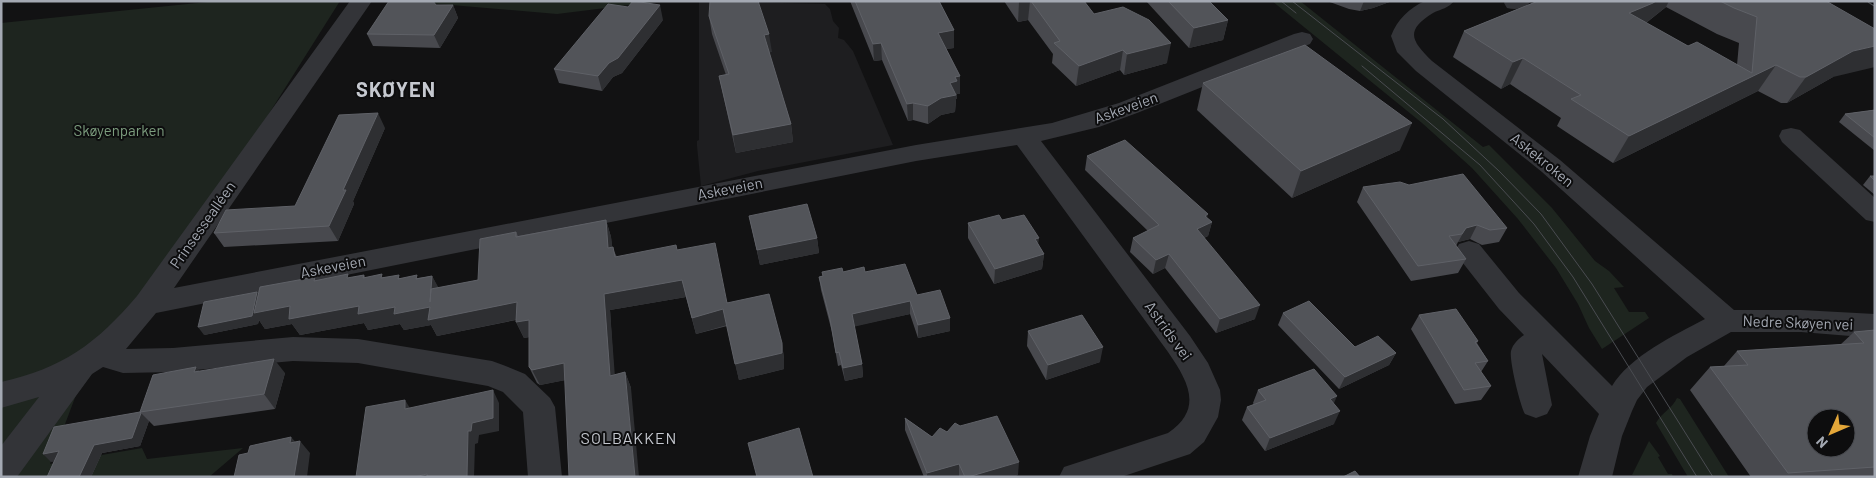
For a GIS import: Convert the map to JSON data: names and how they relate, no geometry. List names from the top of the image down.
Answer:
{
  "streets": {
    "street": [
      "Askeveien",
      "Askekroken",
      "Prinsessealléen",
      "Nedre Skøyen vei",
      "Astrids vei"
    ]
  },
  "crossings": [
    ["Askeveien", "Prinsessealléen"],
    ["Askeveien", "Astrids vei"],
    ["Askekroken", "Nedre Skøyen vei"]
  ],
  "districts": ["SKØYEN", "SOLBAKKEN"],
  "parks": ["Skøyenparken"],
  "north": "bottom left"
}
